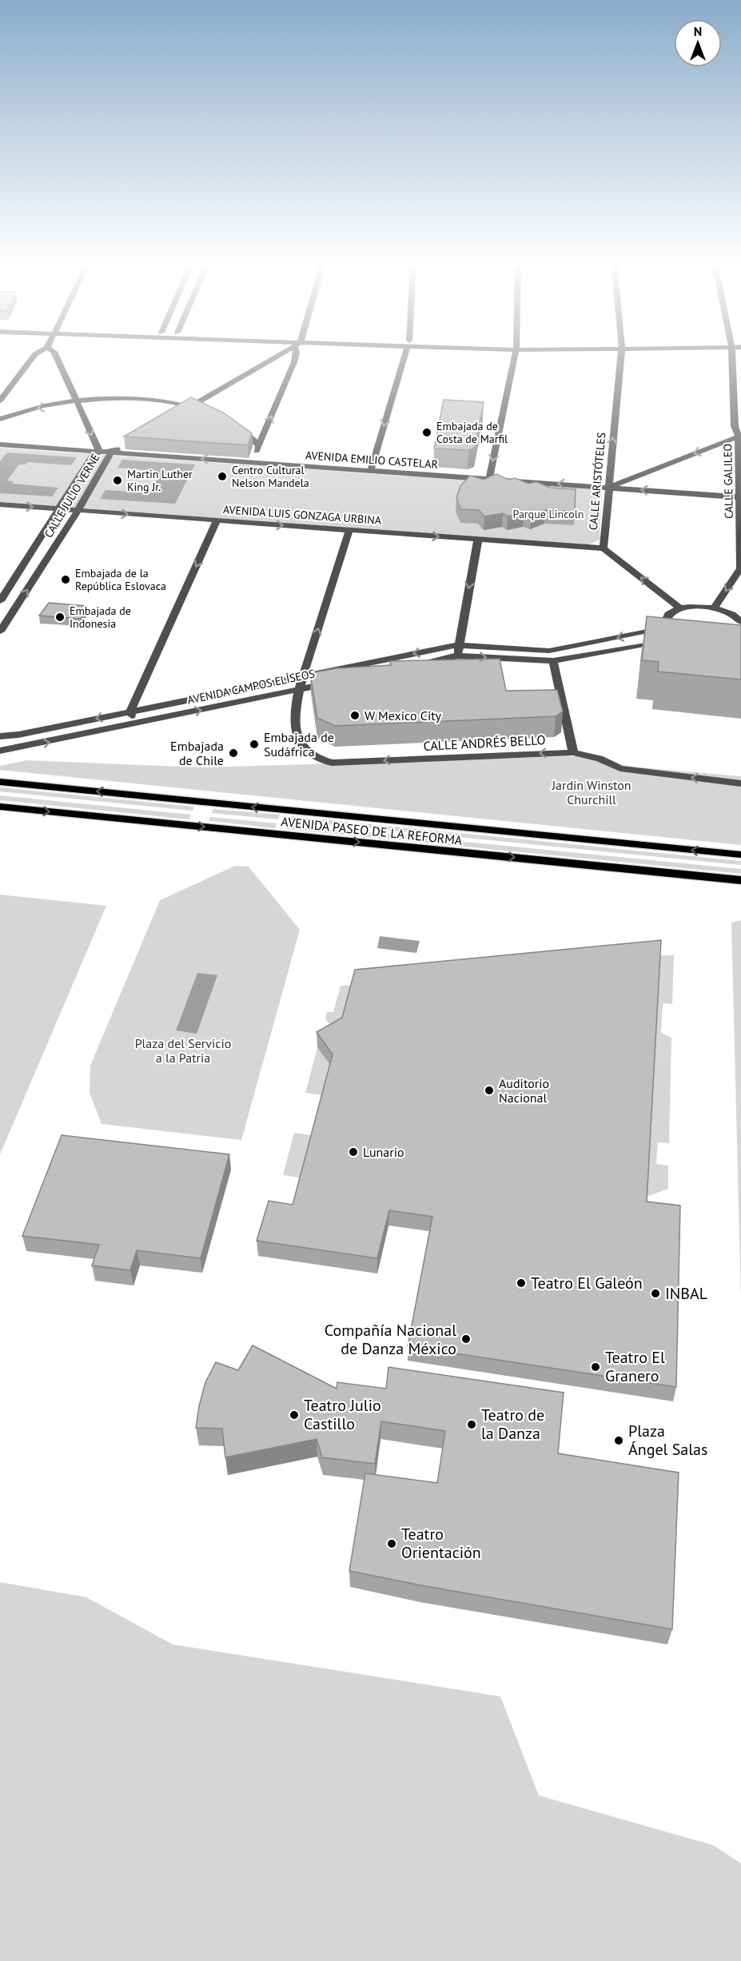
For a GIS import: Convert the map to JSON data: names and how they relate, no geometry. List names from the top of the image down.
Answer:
{
  "streets": {
    "main road": ["AVENIDA PASEO DE LA REFORMA"],
    "street": [
      "AVENIDA EMILIO CASTELAR",
      "CALLE ARISTÓTELES",
      "CALLE GALILEO",
      "CALLE JULIO VERNE",
      "AVENIDA LUIS GONZAGA URBINA",
      "AVENIDA CAMPOS ELÍSEOS",
      "CALLE ANDRÉS BELLO"
    ]
  },
  "crossings": [
    ["AVENIDA EMILIO CASTELAR", "CALLE ARISTÓTELES"],
    ["AVENIDA EMILIO CASTELAR", "CALLE GALILEO"],
    ["AVENIDA EMILIO CASTELAR", "CALLE JULIO VERNE"],
    ["CALLE ARISTÓTELES", "AVENIDA LUIS GONZAGA URBINA"],
    ["CALLE JULIO VERNE", "AVENIDA LUIS GONZAGA URBINA"],
    ["AVENIDA LUIS GONZAGA URBINA", "CALLE ANDRÉS BELLO"],
    ["AVENIDA CAMPOS ELÍSEOS", "CALLE ANDRÉS BELLO"]
  ],
  "one_way": ["CALLE ARISTÓTELES", "CALLE GALILEO", "AVENIDA LUIS GONZAGA URBINA"],
  "parks": ["Parque Lincoln", "Jardín Winston Churchill", "Plaza del Servicio a la Patria"],
  "places": [
    "Embajada de Costa de Marfil",
    "Centro Cultural Nelson Mandela",
    "Martin Luther King Jr.",
    "Embajada de la República Eslovaca",
    "Embajada de Indonesia",
    "W Mexico City",
    "Embajada de Sudáfrica",
    "Embajada de Chile",
    "Auditorio Nacional",
    "Lunario",
    "Teatro El Galeón",
    "INBAL",
    "Compañía Nacional de Danza México",
    "Teatro El Granero",
    "Teatro Julio Castillo",
    "Teatro de la Danza",
    "Plaza Ángel Salas",
    "Teatro Orientación"
  ],
  "north": "top"
}
